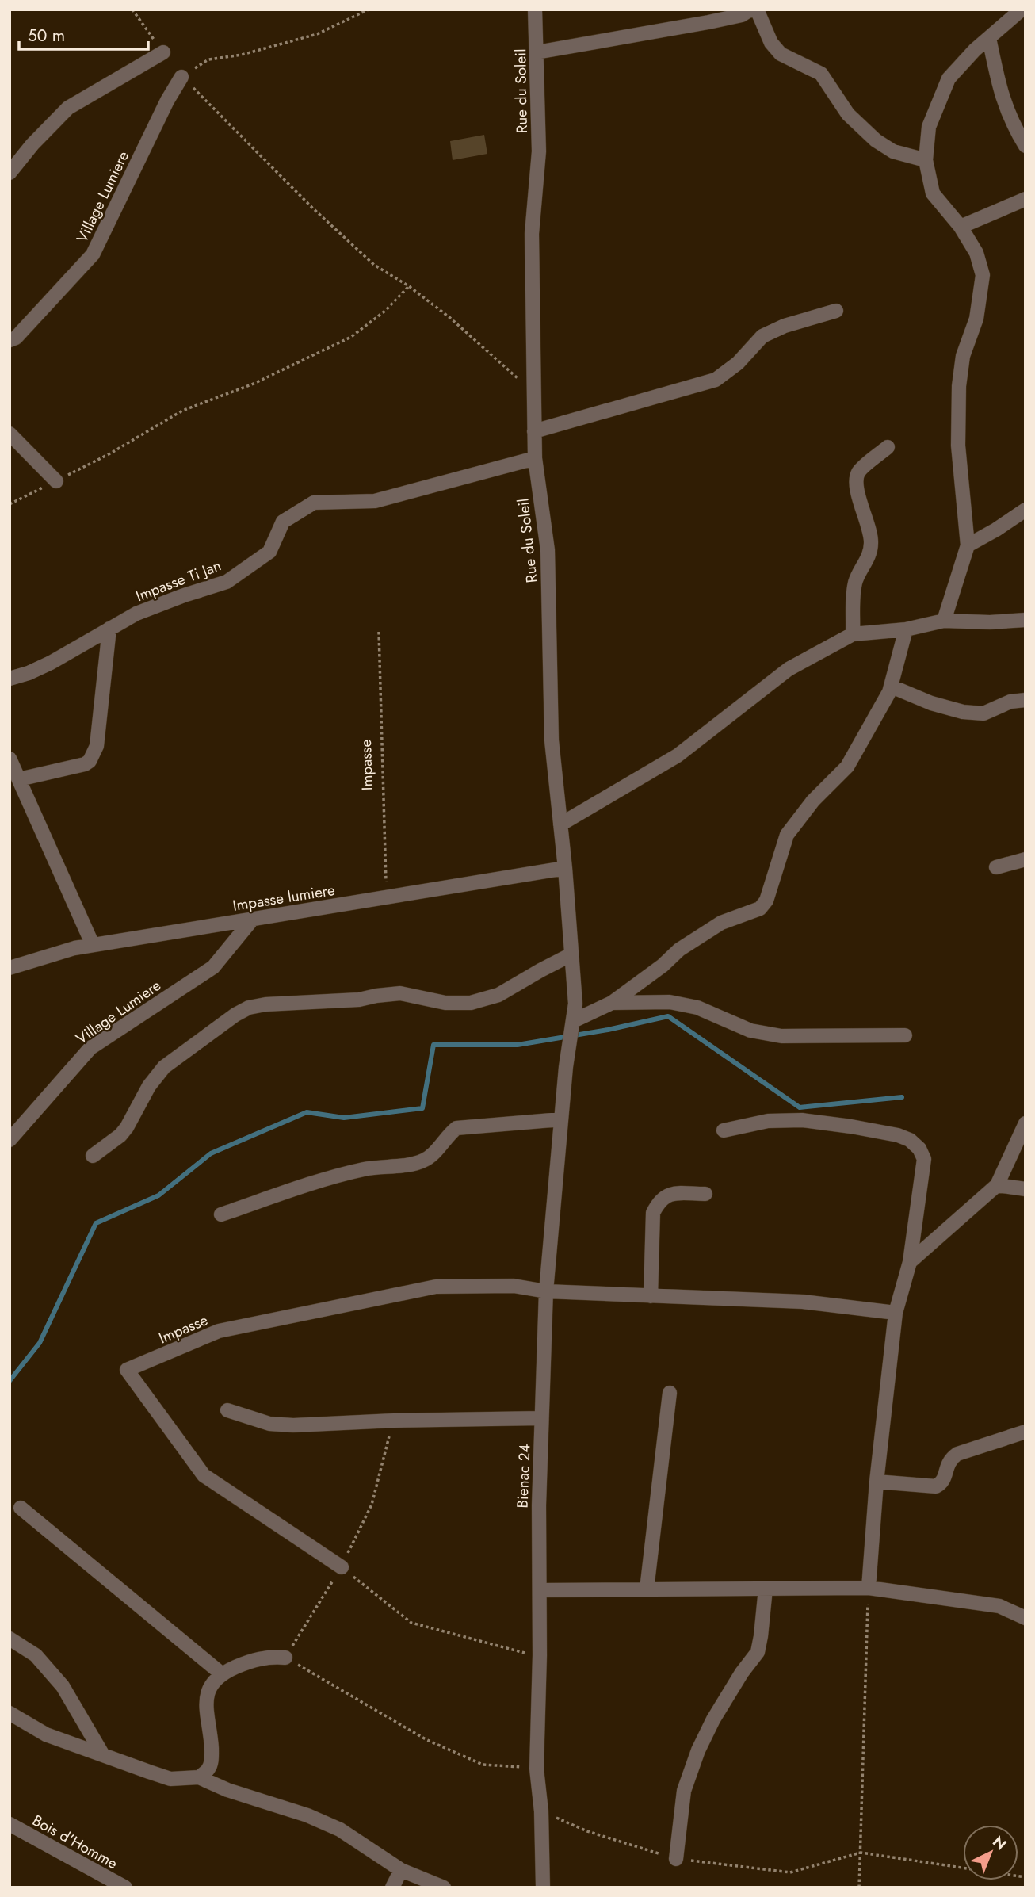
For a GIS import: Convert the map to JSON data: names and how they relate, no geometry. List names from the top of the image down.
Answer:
{
  "streets": {
    "street": [
      "Rue du Soleil",
      "Village Lumiere",
      "Impasse Ti Jan",
      "Impasse",
      "Impasse lumiere",
      "Bienac 24",
      "Bois d'Homme"
    ]
  },
  "crossings": [
    ["Rue du Soleil", "Impasse Ti Jan"],
    ["Rue du Soleil", "Impasse lumiere"],
    ["Rue du Soleil", "Bienac 24"],
    ["Village Lumiere", "Impasse lumiere"],
    ["Impasse", "Impasse lumiere"],
    ["Impasse", "Bienac 24"]
  ],
  "scale_bar": "50 m",
  "north": "top right"
}
